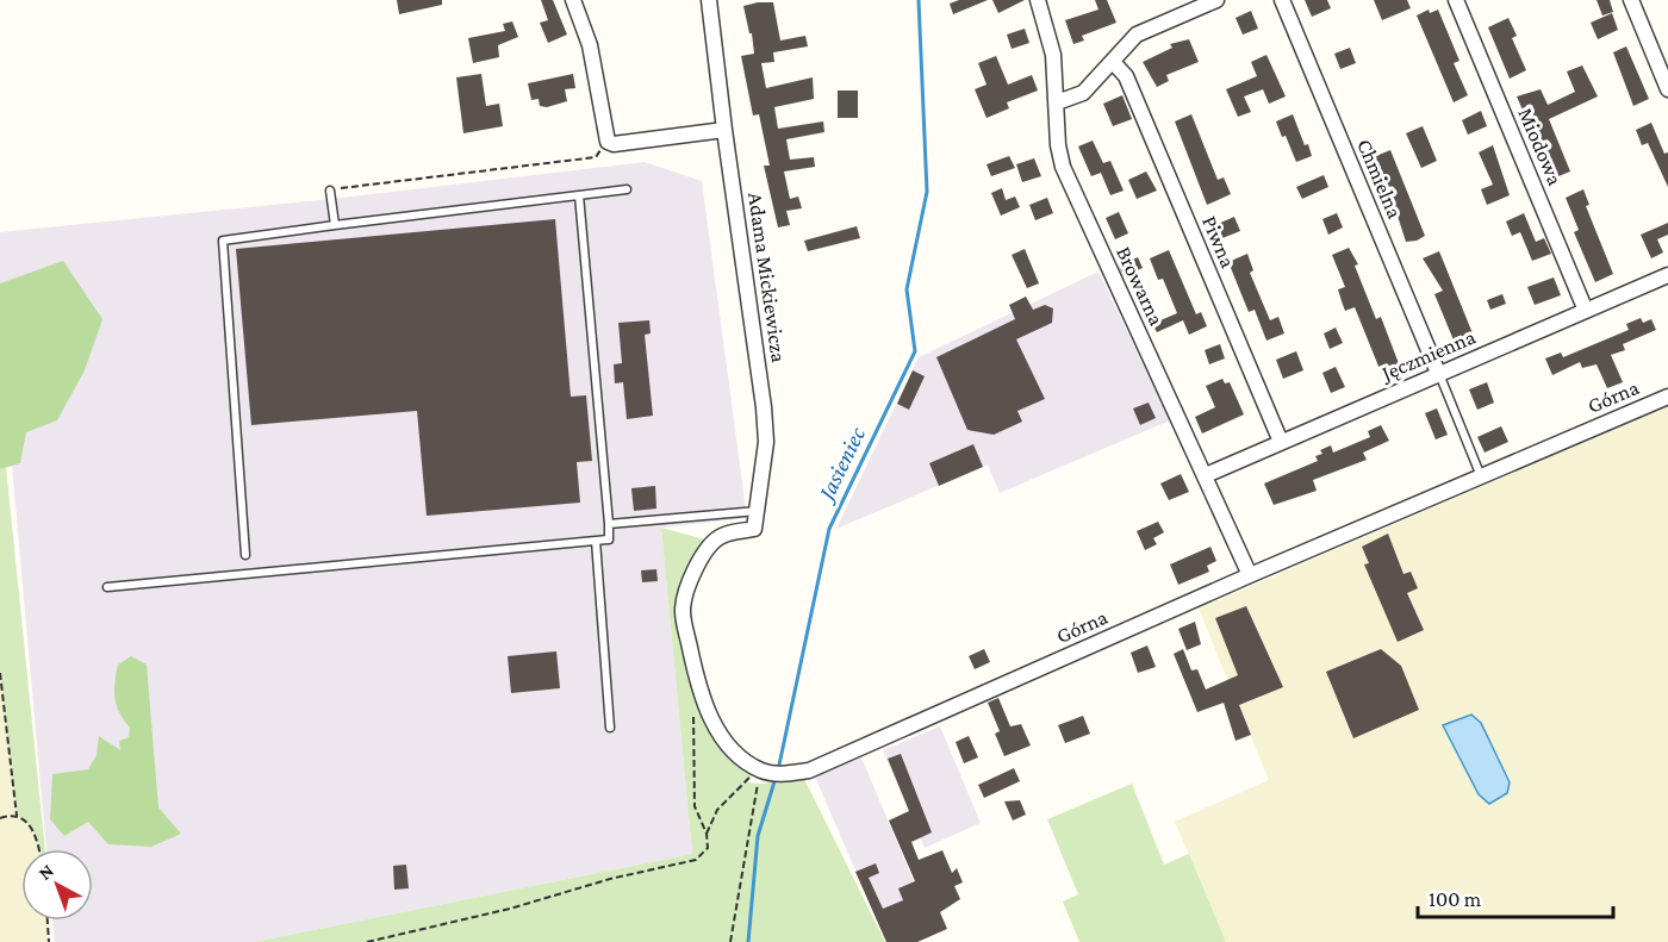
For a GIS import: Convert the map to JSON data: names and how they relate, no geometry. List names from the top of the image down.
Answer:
{
  "streets": {
    "street": [
      "Miodowa",
      "Chmielna",
      "Piwna",
      "Adama Mickiewicza",
      "Browarna",
      "Jęczmienna",
      "Górna"
    ]
  },
  "crossings": [
    ["Miodowa", "Jęczmienna"],
    ["Chmielna", "Jęczmienna"],
    ["Piwna", "Jęczmienna"],
    ["Browarna", "Jęczmienna"],
    ["Browarna", "Górna"]
  ],
  "water": ["Jasieniec"],
  "scale_bar": "100 m",
  "north": "top left"
}
